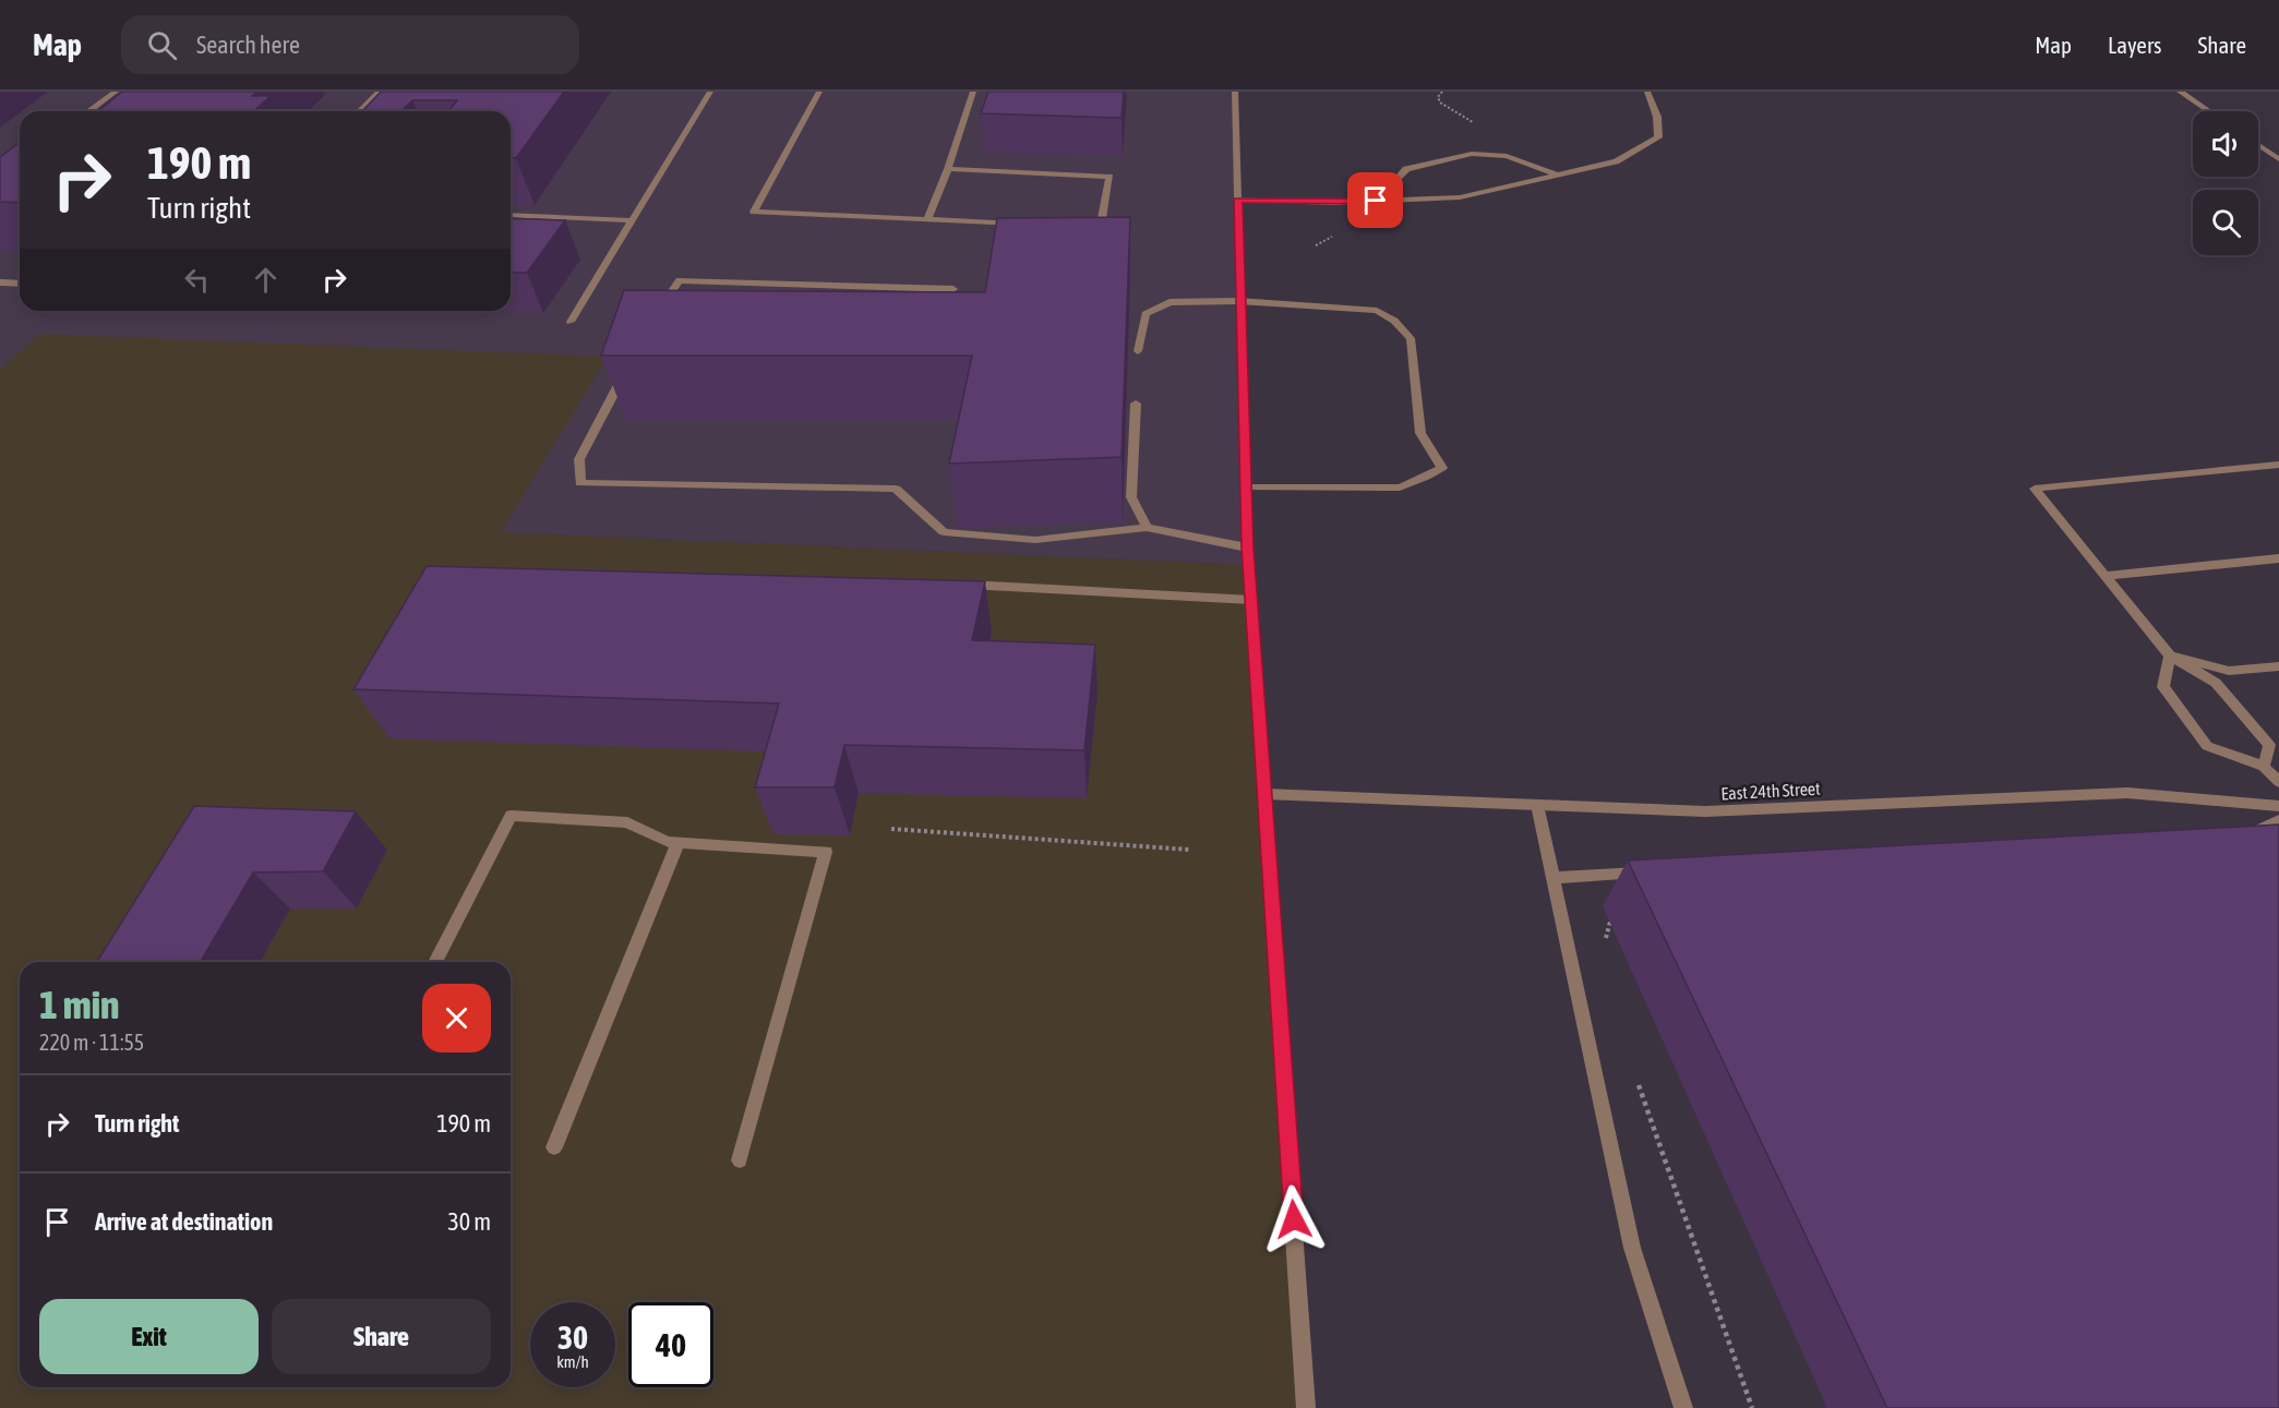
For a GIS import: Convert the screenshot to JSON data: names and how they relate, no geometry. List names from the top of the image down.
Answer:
{
  "streets": {
    "street": ["East 24th Street"]
  },
  "page": {
    "header": "Map",
    "search": "Search here",
    "nav": ["Map", "Layers", "Share"],
    "turn": ["190 m", "Turn right"],
    "heading": ["1 min", "220 m · 11:55"],
    "list": [
      {
        "name": "Turn right",
        "value": "190 m"
      },
      {
        "name": "Arrive at destination",
        "value": "30 m"
      }
    ],
    "buttons": ["Exit", "Share"],
    "speed": "30 km/h",
    "limit": "40"
  }
}
